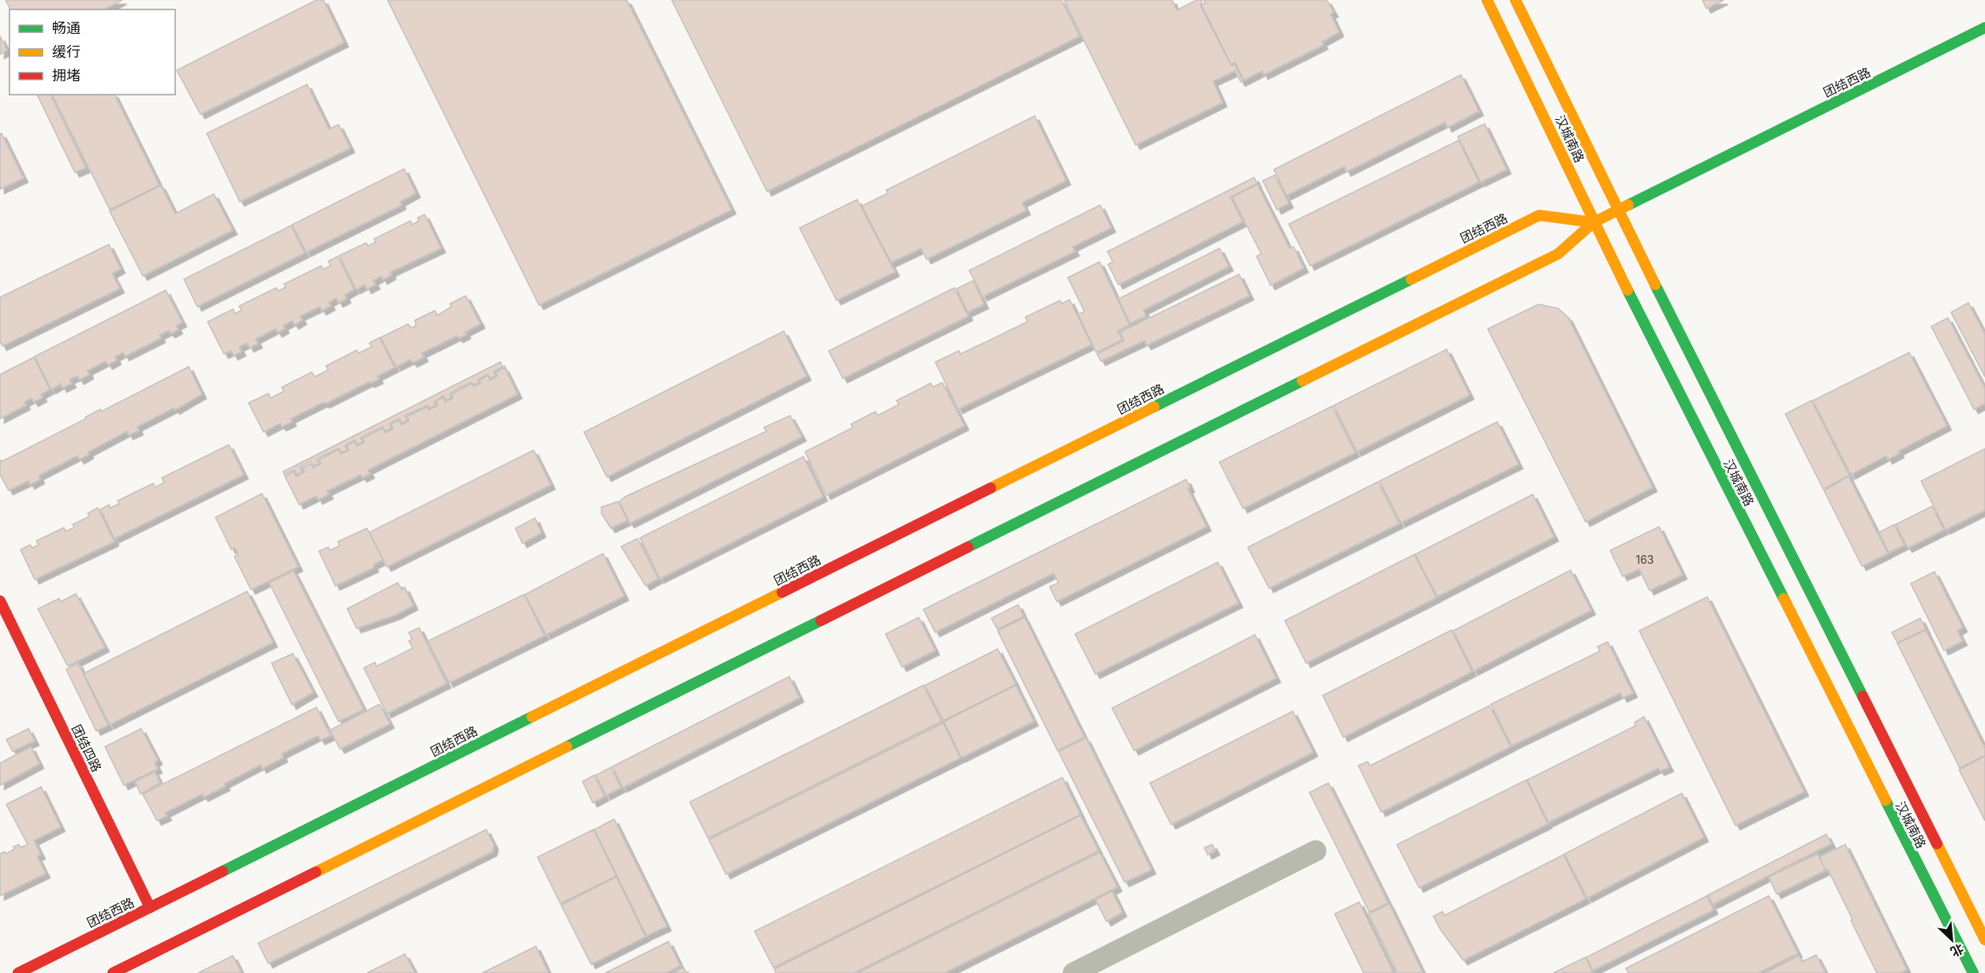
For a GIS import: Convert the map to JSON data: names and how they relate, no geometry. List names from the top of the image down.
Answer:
{
  "streets": {
    "street": ["团结西路", "汉城南路", "团结四路"]
  },
  "crossings": [
    ["团结西路", "汉城南路"],
    ["团结西路", "团结四路"]
  ],
  "house_numbers": ["163"],
  "legend": ["畅通", "缓行", "拥堵"],
  "north": "bottom right"
}
